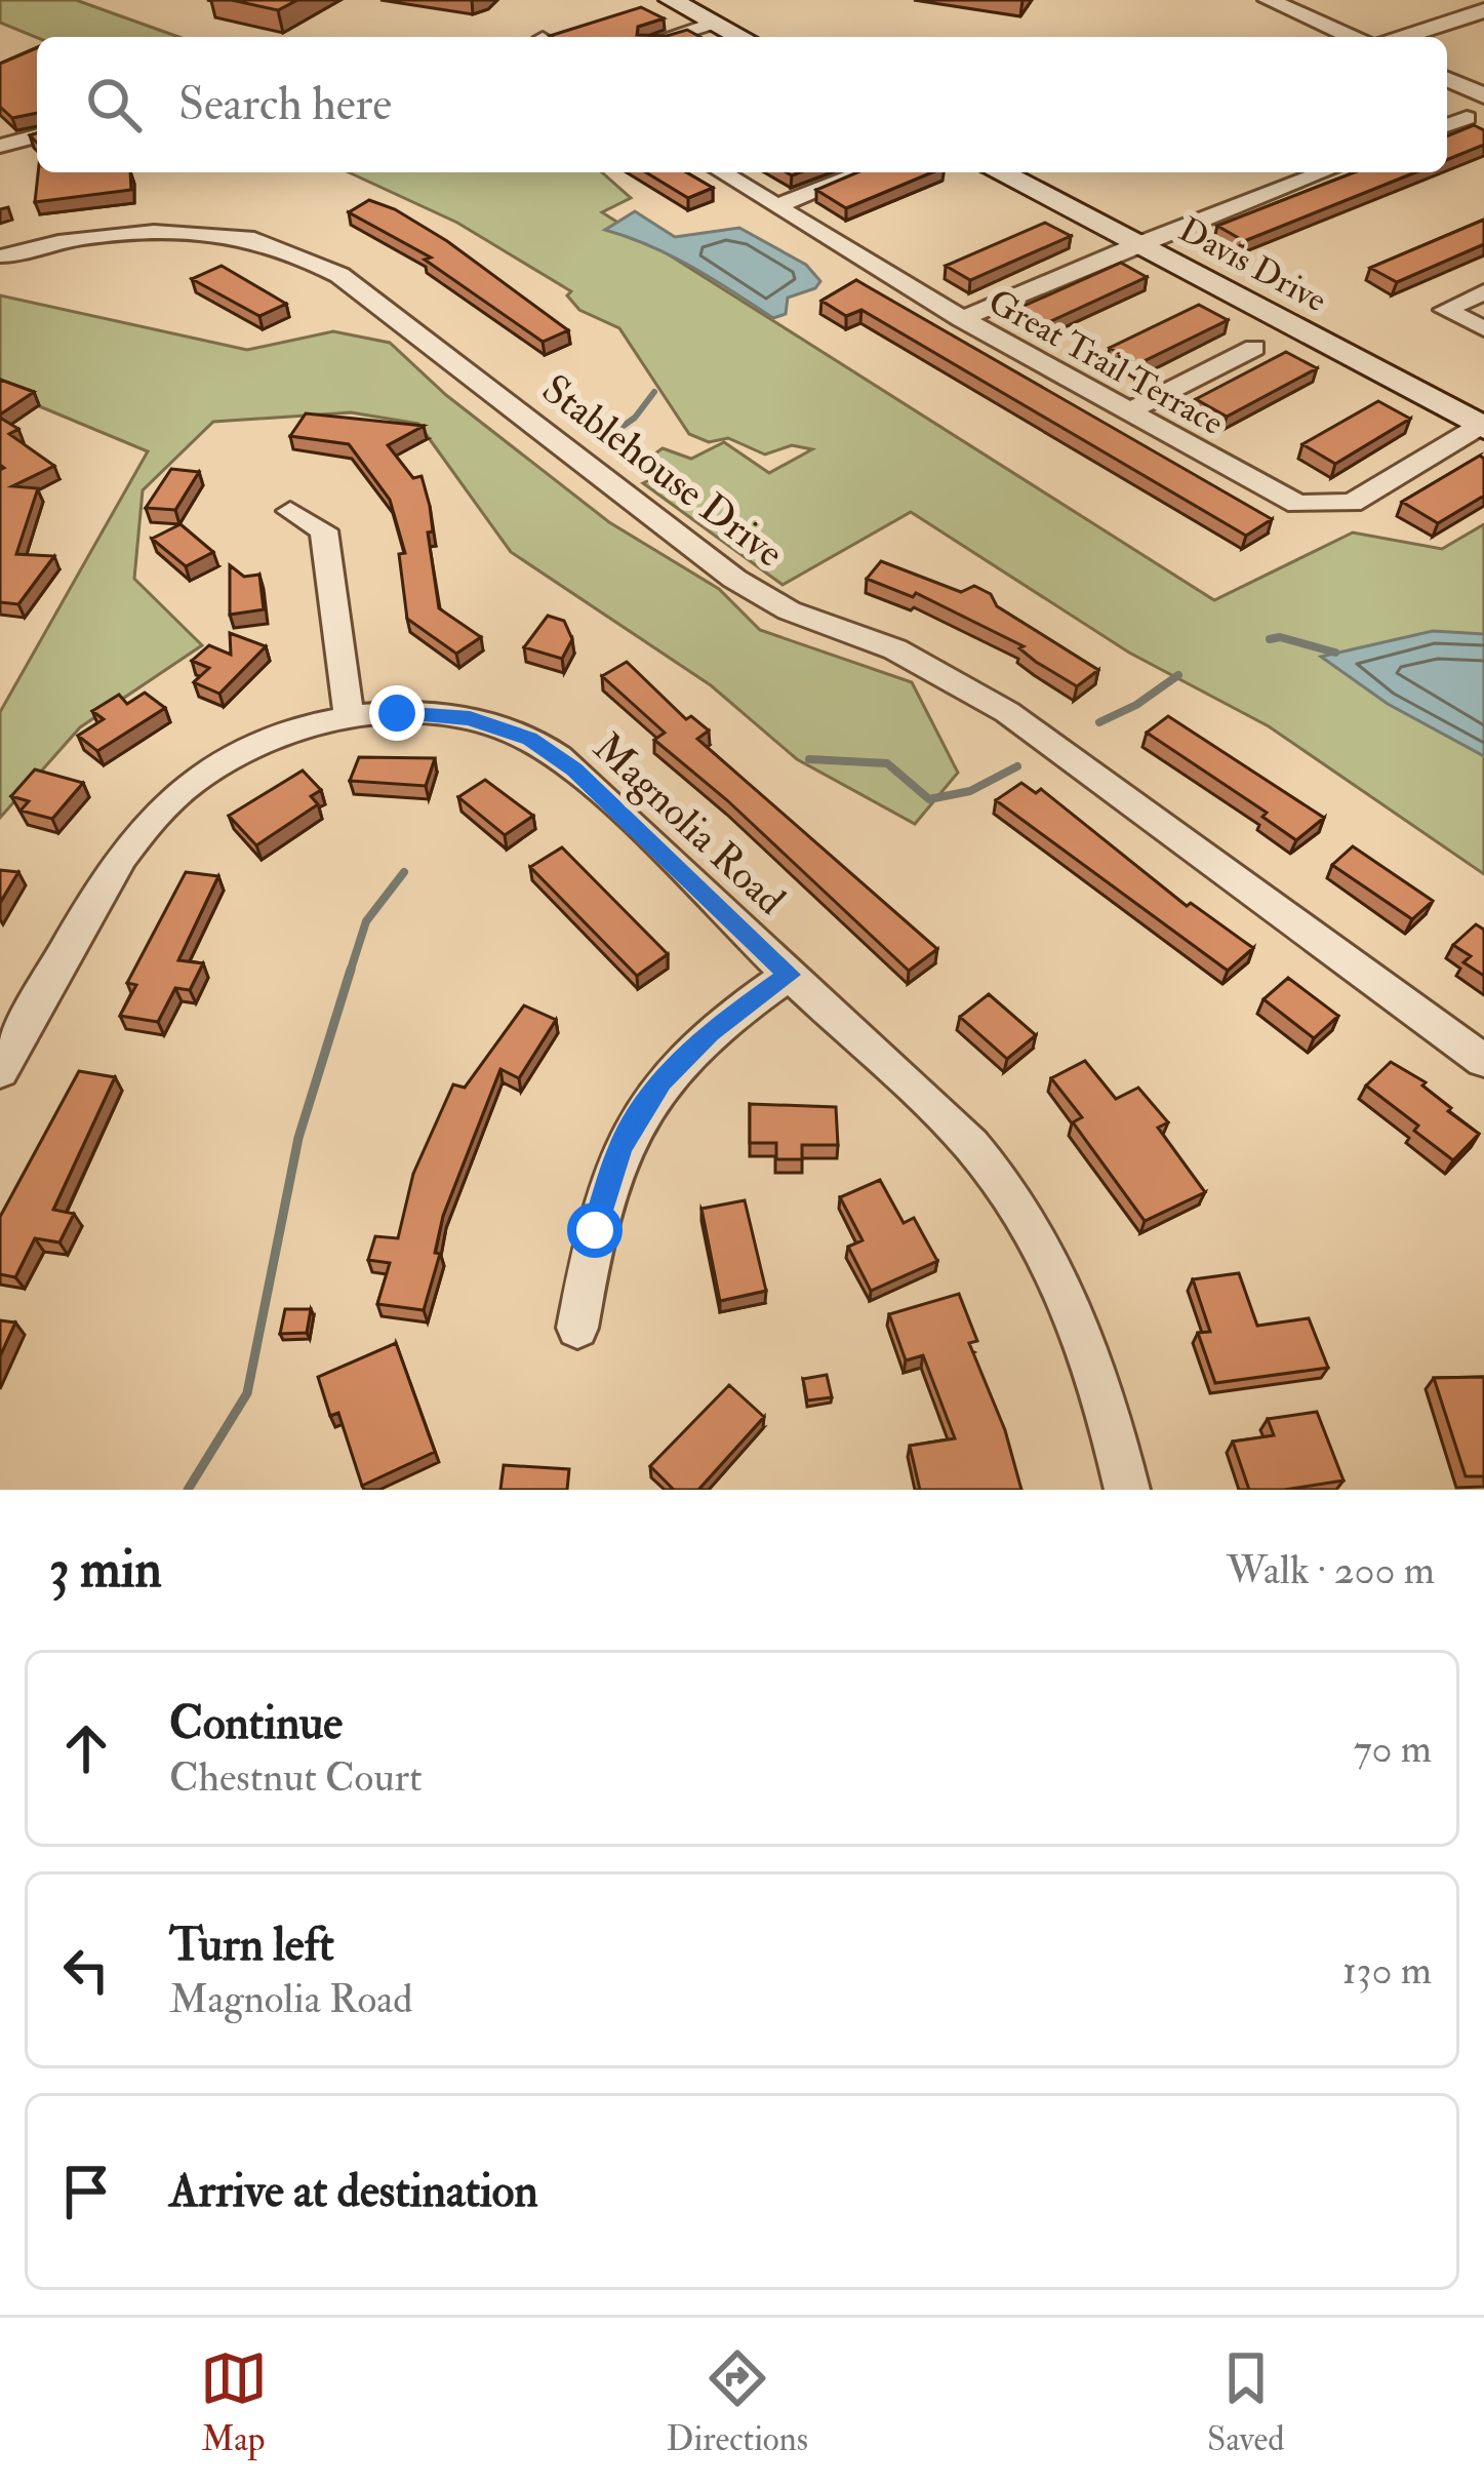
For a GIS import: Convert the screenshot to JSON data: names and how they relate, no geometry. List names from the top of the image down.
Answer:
{
  "streets": {
    "main road": ["Davis Drive"],
    "street": ["Great Trail Terrace", "Stablehouse Drive", "Magnolia Road"]
  },
  "crossings": [
    ["Davis Drive", "Great Trail Terrace"]
  ],
  "page": {
    "search": "Search here",
    "heading": ["3 min", "Walk · 200 m"],
    "list": [
      ["Continue", "Chestnut Court", "70 m"],
      ["Turn left", "Magnolia Road", "130 m"],
      "Arrive at destination"
    ],
    "nav": ["Map", "Directions", "Saved"]
  }
}
